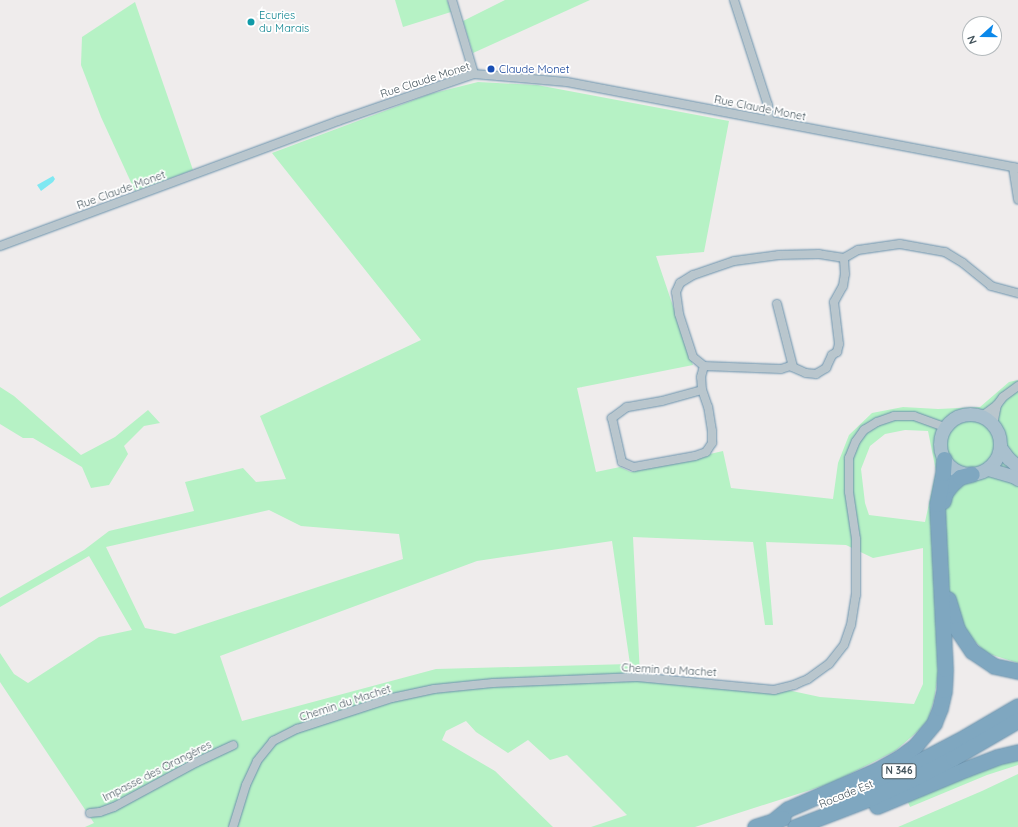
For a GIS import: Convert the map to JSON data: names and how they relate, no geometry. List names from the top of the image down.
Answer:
{
  "streets": {
    "highway": ["N 346", "Rocade Est"],
    "street": ["Rue Claude Monet", "Chemin du Machet", "Impasse des Orangères"]
  },
  "places": ["Ecuries du Marais", "Claude Monet"],
  "north": "left"
}
